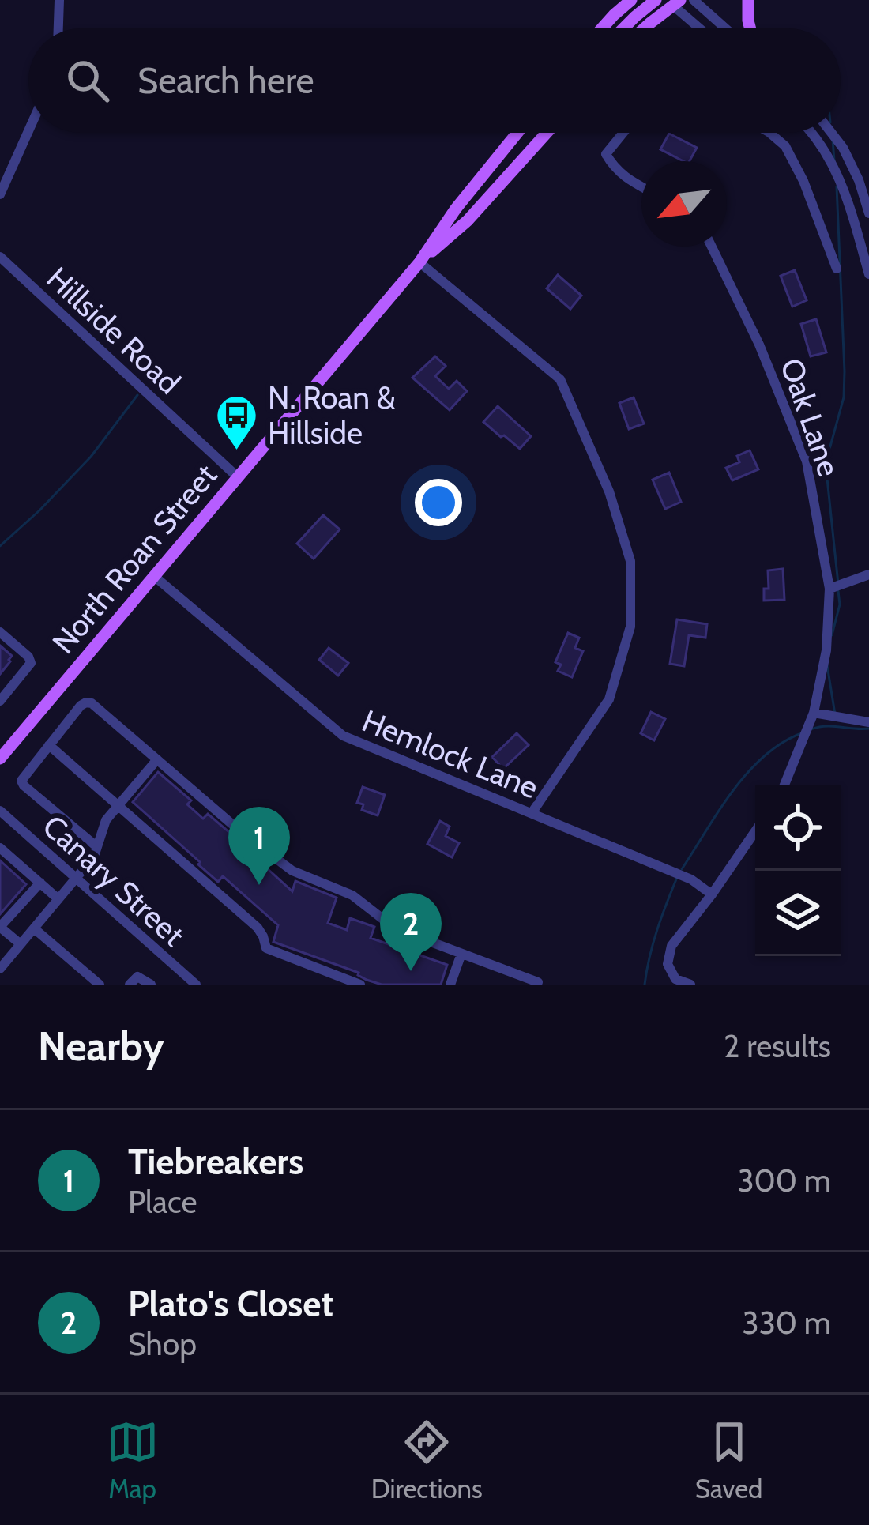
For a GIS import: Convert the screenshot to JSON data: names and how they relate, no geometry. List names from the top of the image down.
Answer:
{
  "streets": {
    "main road": ["North Roan Street"],
    "street": [
      "Hillside Road",
      "Oak Lane",
      "Hemlock Lane",
      "Canary Street"
    ]
  },
  "crossings": [
    ["Hillside Road", "North Roan Street"],
    ["North Roan Street", "Hemlock Lane"]
  ],
  "places": {
    "bus stop": ["N. Roan & Hillside"]
  },
  "north": "bottom left",
  "page": {
    "search": "Search here",
    "pins": ["1", "2"],
    "heading": ["Nearby", "2 results"],
    "list": [
      {
        "mark": "1",
        "name": "Tiebreakers",
        "note": "Place",
        "value": "300 m"
      },
      {
        "mark": "2",
        "name": "Plato's Closet",
        "note": "Shop",
        "value": "330 m"
      }
    ],
    "nav": ["Map", "Directions", "Saved"]
  }
}
